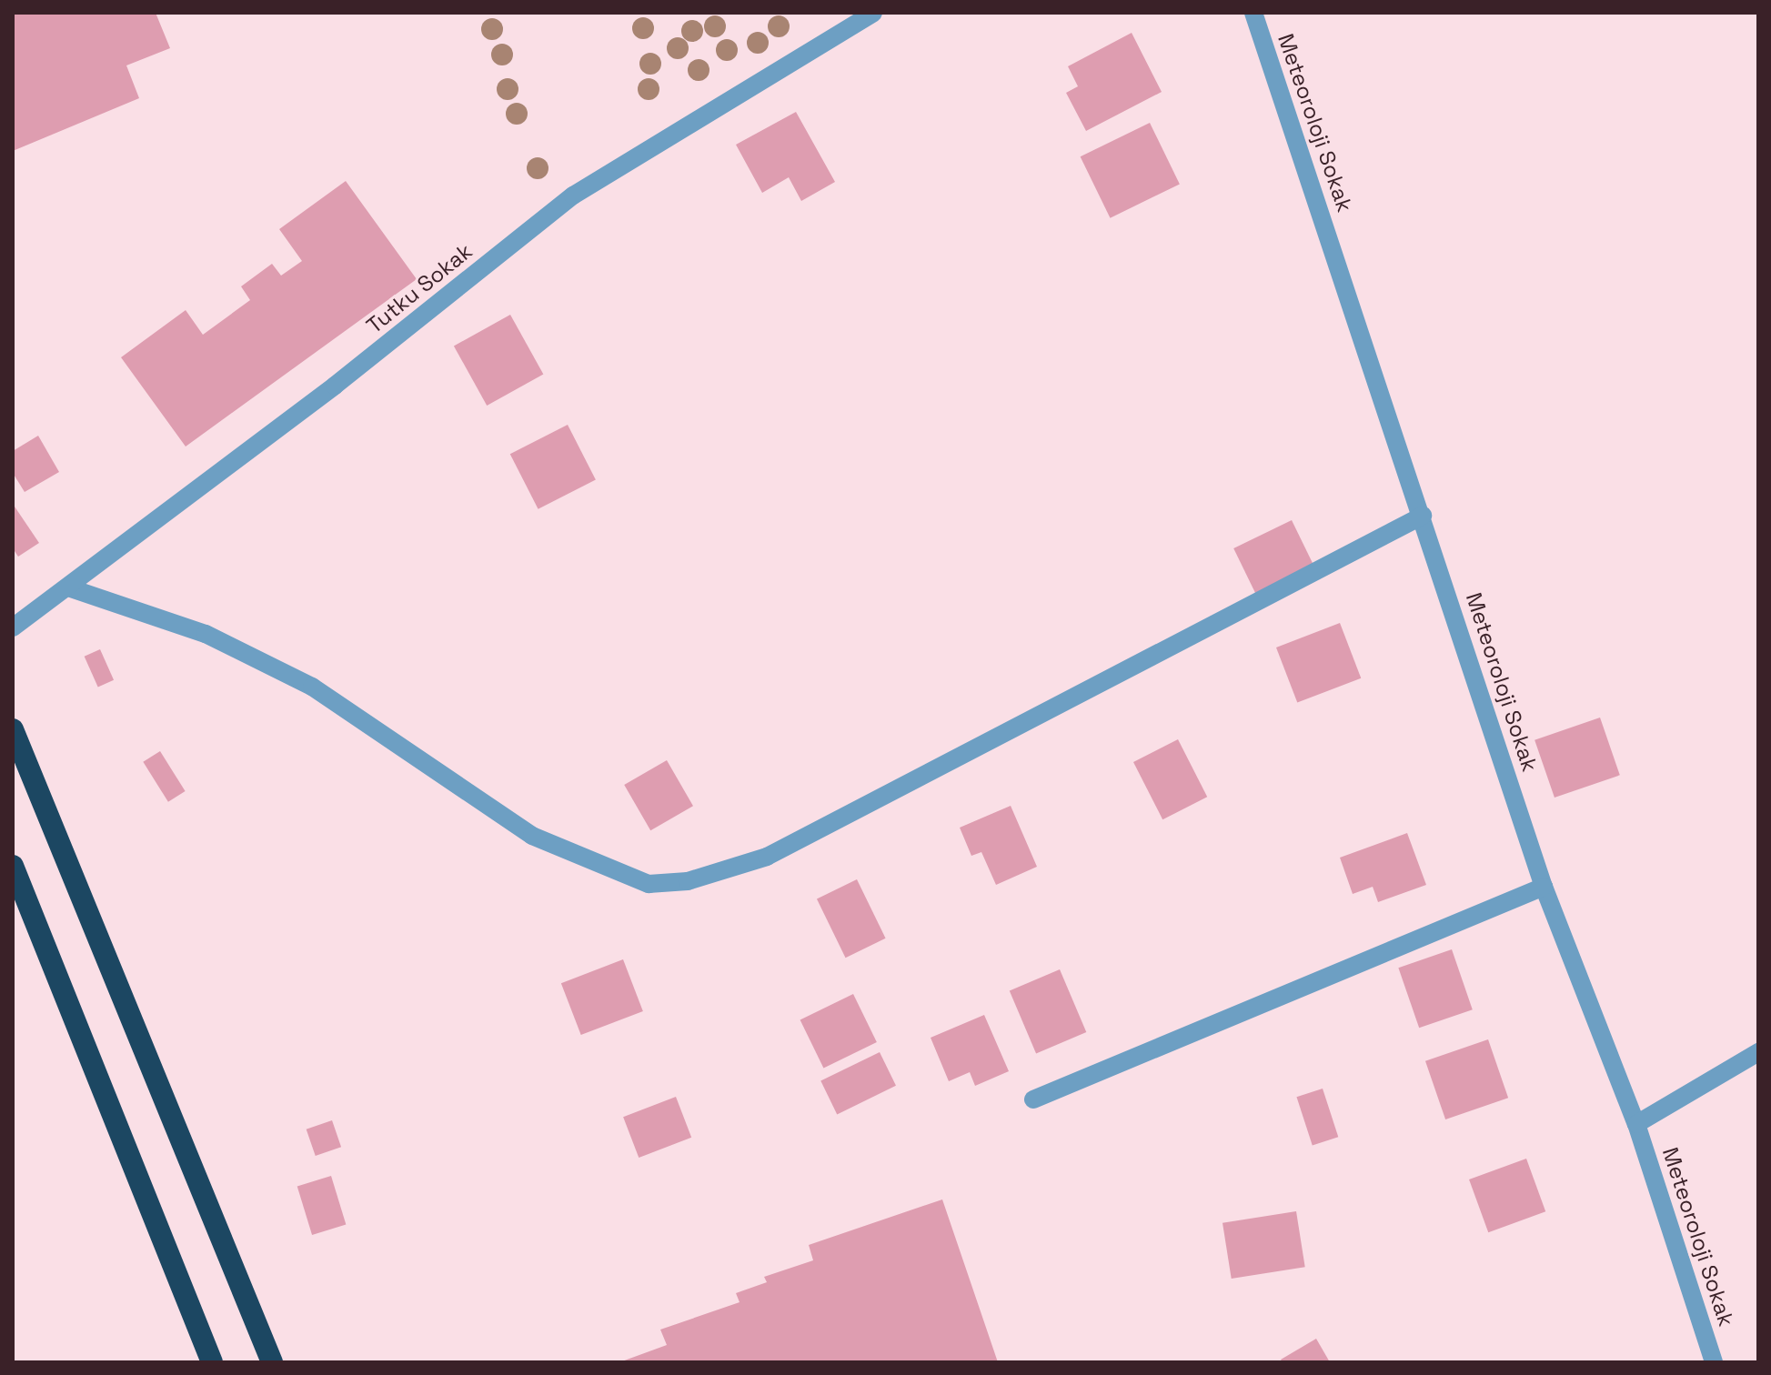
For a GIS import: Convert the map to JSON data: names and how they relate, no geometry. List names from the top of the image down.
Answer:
{
  "streets": {
    "street": ["Meteoroloji Sokak", "Tutku Sokak"]
  }
}
